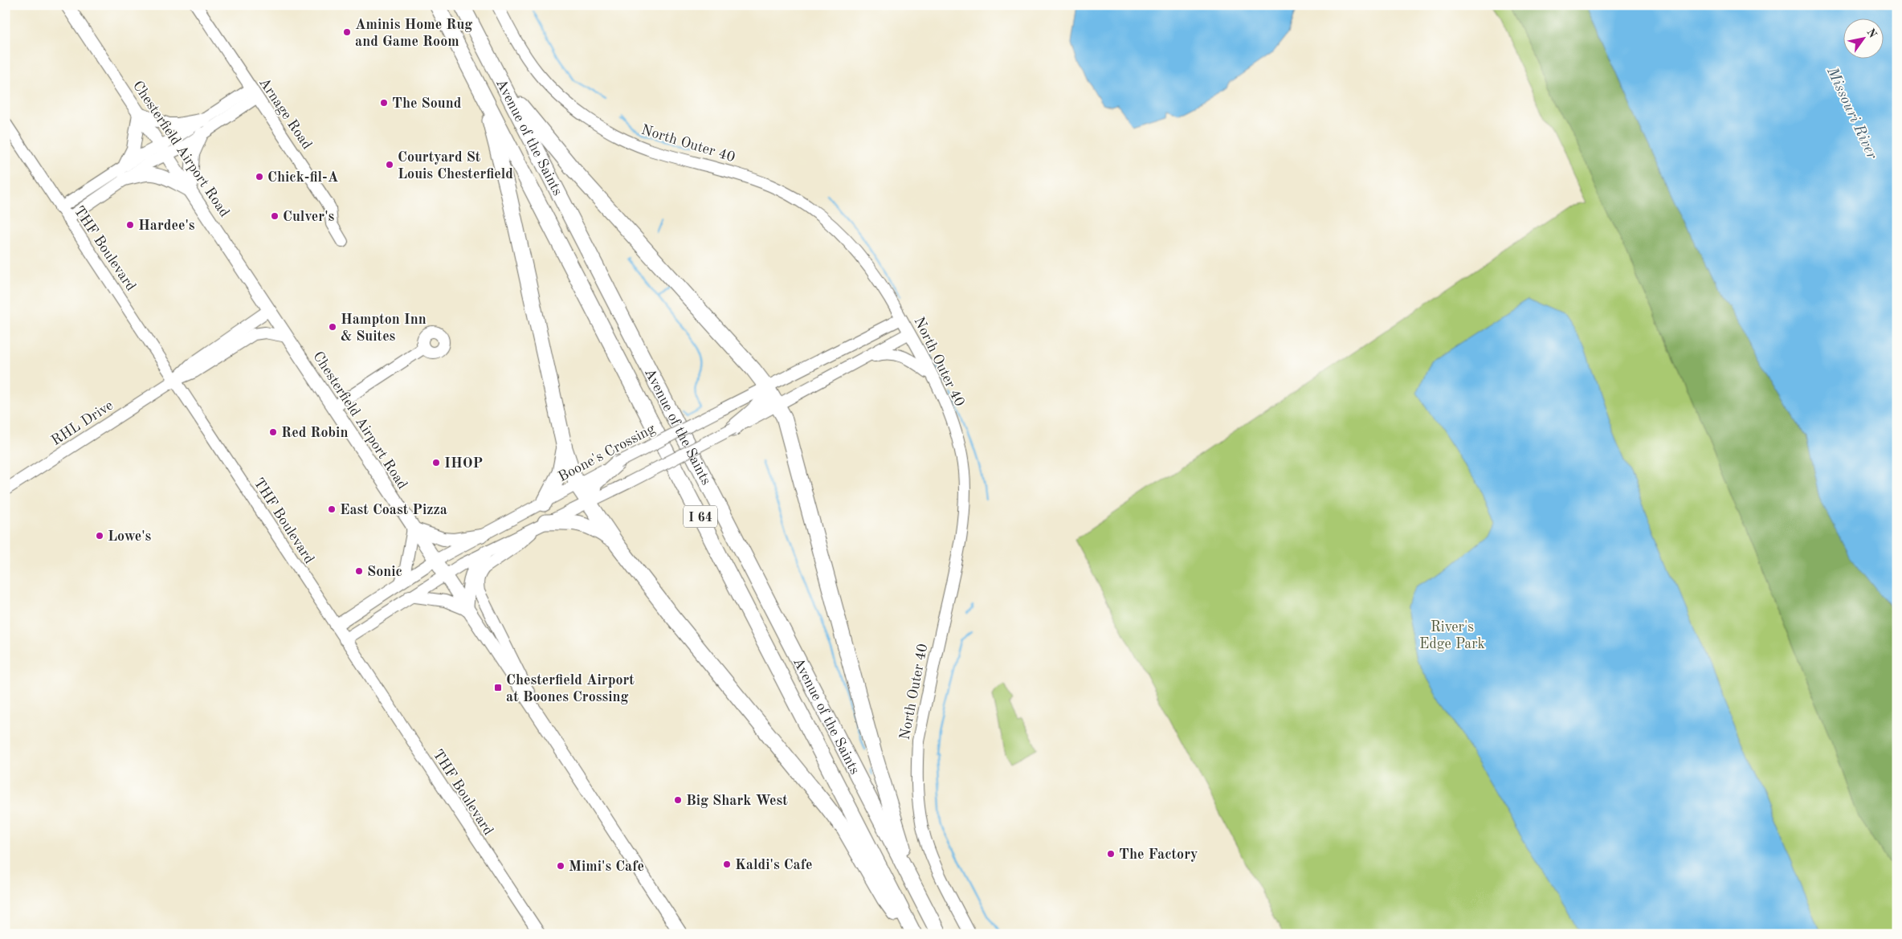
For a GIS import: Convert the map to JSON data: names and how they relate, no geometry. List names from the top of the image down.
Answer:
{
  "streets": {
    "highway": ["Avenue of the Saints", "I 64"],
    "main road": ["Chesterfield Airport Road"],
    "street": [
      "Arnage Road",
      "North Outer 40",
      "THF Boulevard",
      "RHL Drive",
      "Boone's Crossing"
    ]
  },
  "crossings": [
    ["North Outer 40", "Boone's Crossing"],
    ["Chesterfield Airport Road", "RHL Drive"],
    ["Chesterfield Airport Road", "Boone's Crossing"],
    ["THF Boulevard", "RHL Drive"],
    ["THF Boulevard", "Boone's Crossing"]
  ],
  "water": ["Missouri River"],
  "parks": ["River's Edge Park"],
  "places": {
    "other": [
      "Aminis Home Rug and Game Room",
      "The Sound",
      "Courtyard St Louis Chesterfield",
      "Chick-fil-A",
      "Culver's",
      "Hardee's",
      "Hampton Inn & Suites",
      "Red Robin",
      "IHOP",
      "East Coast Pizza",
      "Lowe's",
      "Sonic",
      "Big Shark West",
      "The Factory",
      "Kaldi's Cafe",
      "Mimi's Cafe"
    ],
    "transit": ["Chesterfield Airport at Boones Crossing"]
  },
  "north": "top right"
}
